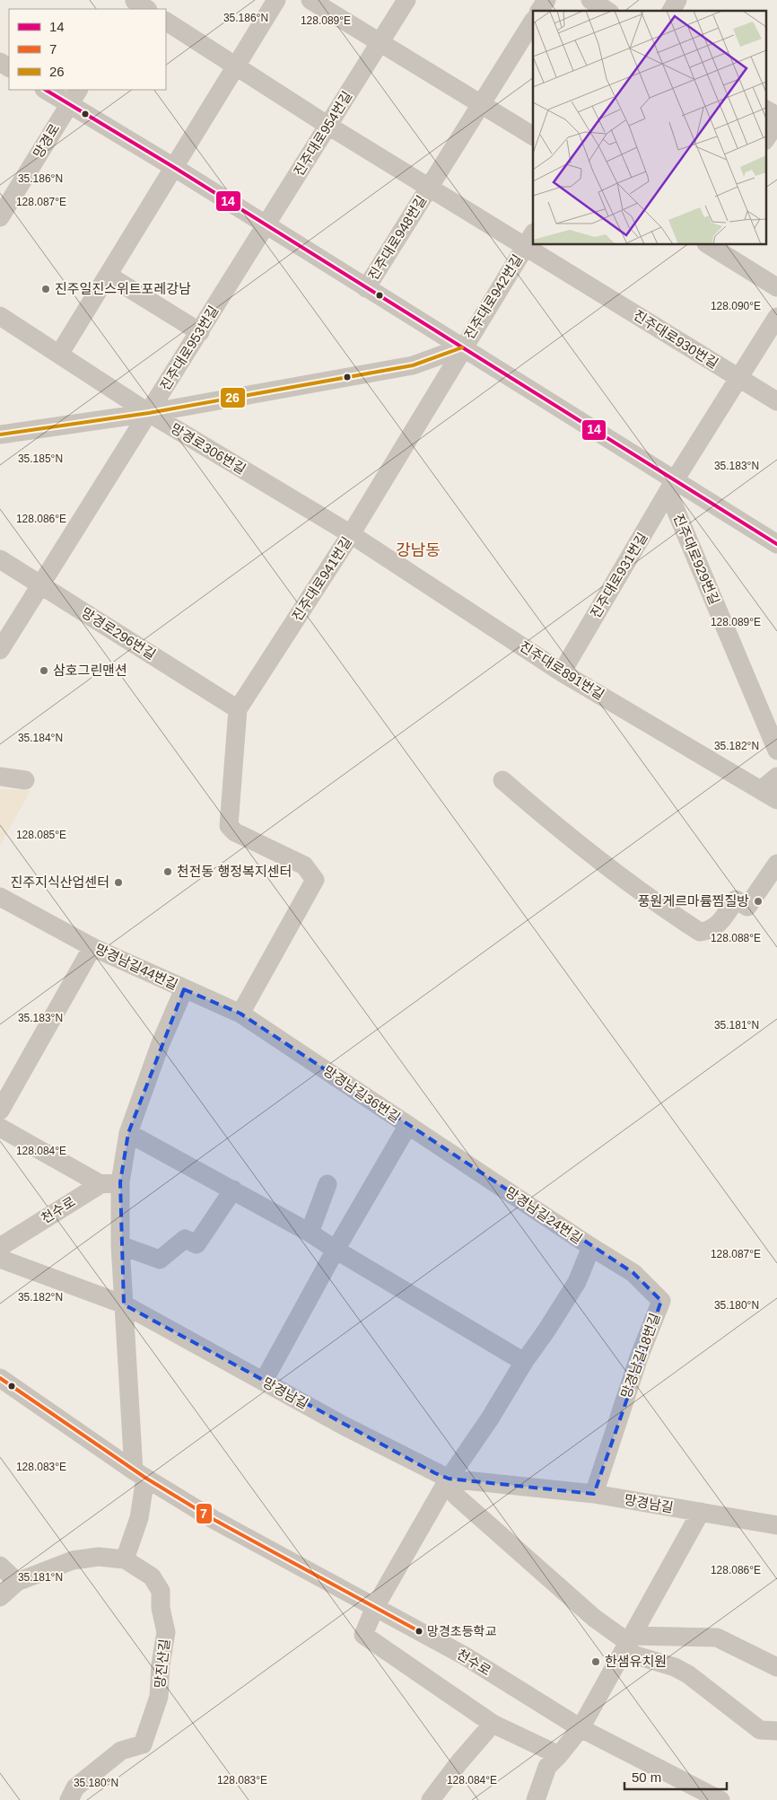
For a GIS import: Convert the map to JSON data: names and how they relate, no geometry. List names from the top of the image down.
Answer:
{
  "streets": {
    "street": [
      "진주대로954번길",
      "망경로",
      "진주대로948번길",
      "진주대로942번길",
      "진주대로930번길",
      "진주대로953번길",
      "망경로306번길",
      "진주대로929번길",
      "진주대로931번길",
      "진주대로941번길",
      "망경로296번길",
      "진주대로891번길",
      "망경남길44번길",
      "망경남길36번길",
      "천수로",
      "망경남길24번길",
      "망경남길18번길",
      "망경남길",
      "망진산길"
    ]
  },
  "crossings": [
    ["진주대로954번길", "진주대로948번길"],
    ["진주대로954번길", "진주대로953번길"],
    ["진주대로942번길", "진주대로930번길"],
    ["진주대로942번길", "진주대로941번길"],
    ["진주대로953번길", "망경로306번길"],
    ["진주대로953번길", "망경로296번길"],
    ["망경로306번길", "진주대로941번길"],
    ["망경로306번길", "진주대로891번길"],
    ["진주대로929번길", "진주대로931번길"],
    ["진주대로931번길", "진주대로891번길"],
    ["진주대로941번길", "망경로296번길"],
    ["진주대로941번길", "진주대로891번길"],
    ["진주대로941번길", "망경남길36번길"],
    ["망경남길44번길", "망경남길36번길"],
    ["망경남길44번길", "천수로"],
    ["망경남길44번길", "망경남길"],
    ["망경남길36번길", "망경남길24번길"],
    ["망경남길36번길", "망경남길"],
    ["망경남길24번길", "망경남길18번길"],
    ["망경남길24번길", "망경남길"],
    ["망경남길18번길", "망경남길"]
  ],
  "districts": ["강남동"],
  "places": [
    "진주일진스위트포레강남",
    "삼호그린맨션",
    "천전동 행정복지센터",
    "진주지식산업센터",
    "풍원게르마륨찜질방",
    "망경초등학교",
    "한샘유치원"
  ],
  "lines": ["transit line 14", "transit line 26", "transit line 7"],
  "legend": ["14", "7", "26"],
  "scale_bar": "50 m",
  "coordinates": [
    "35.186°N",
    "128.089°E",
    "128.087°E",
    "128.090°E",
    "35.185°N",
    "35.183°N",
    "128.086°E",
    "35.184°N",
    "35.182°N",
    "128.085°E",
    "128.088°E",
    "35.181°N",
    "128.084°E",
    "35.180°N",
    "128.083°E"
  ]
}
